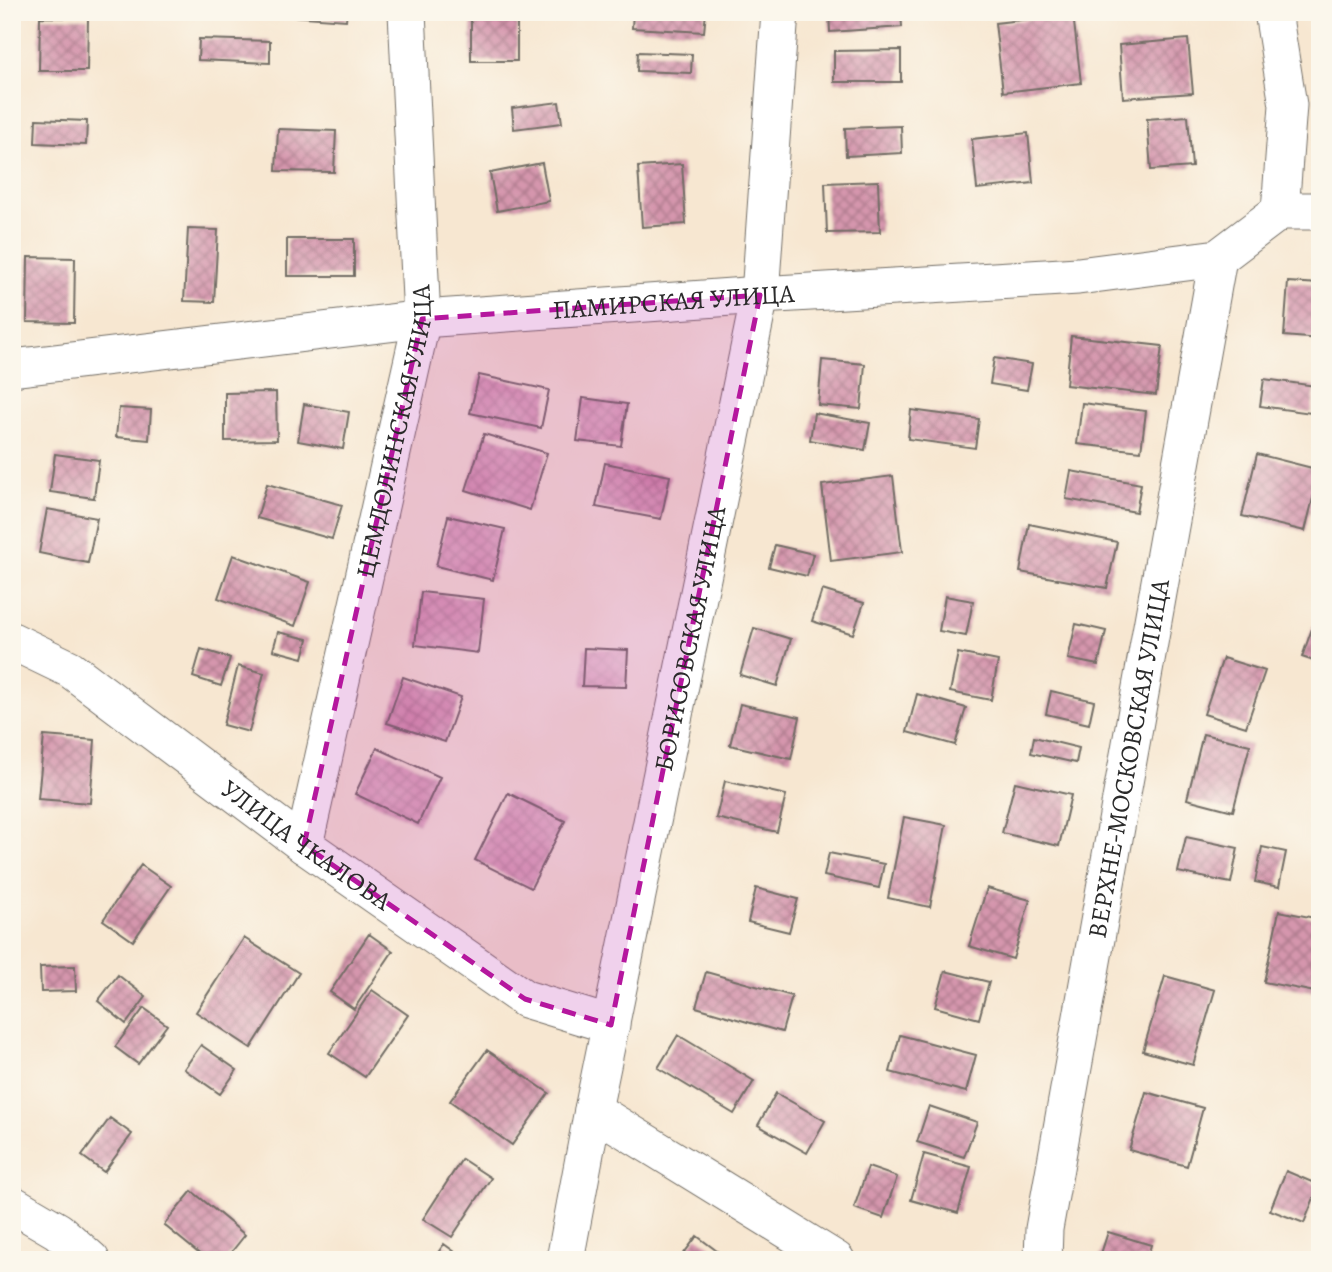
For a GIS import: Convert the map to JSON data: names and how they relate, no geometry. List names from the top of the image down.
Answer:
{
  "streets": {
    "street": [
      "ПАМИРСКАЯ УЛИЦА",
      "ЦЕМДОЛИНСКАЯ УЛИЦА",
      "БОРИСОВСКАЯ УЛИЦА",
      "ВЕРХНЕ-МОСКОВСКАЯ УЛИЦА",
      "УЛИЦА ЧКАЛОВА"
    ]
  },
  "crossings": [
    ["ПАМИРСКАЯ УЛИЦА", "ЦЕМДОЛИНСКАЯ УЛИЦА"],
    ["ПАМИРСКАЯ УЛИЦА", "БОРИСОВСКАЯ УЛИЦА"],
    ["ПАМИРСКАЯ УЛИЦА", "ВЕРХНЕ-МОСКОВСКАЯ УЛИЦА"],
    ["ЦЕМДОЛИНСКАЯ УЛИЦА", "УЛИЦА ЧКАЛОВА"],
    ["БОРИСОВСКАЯ УЛИЦА", "УЛИЦА ЧКАЛОВА"]
  ]
}
